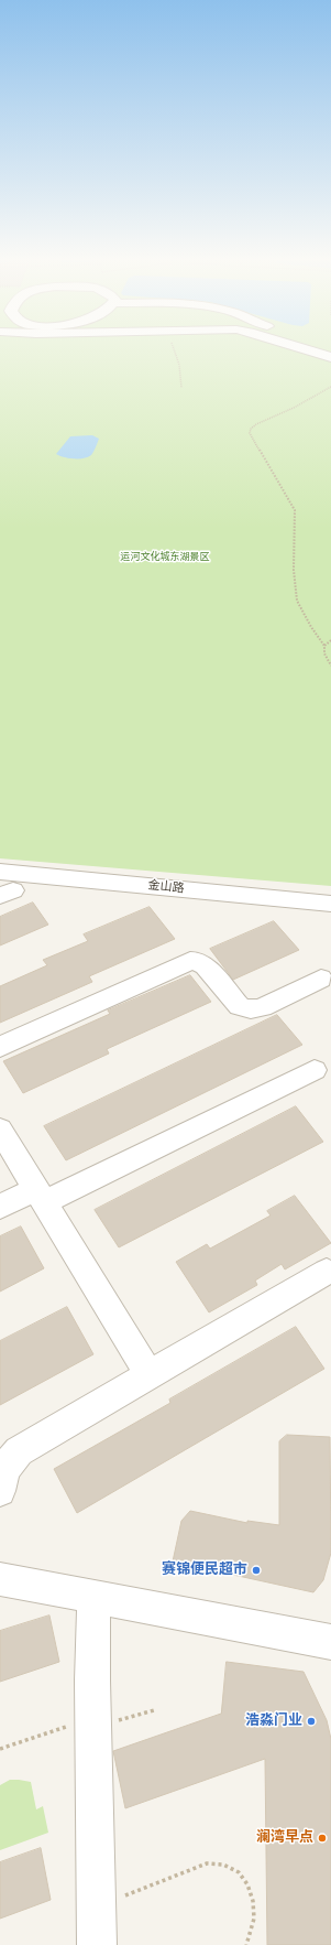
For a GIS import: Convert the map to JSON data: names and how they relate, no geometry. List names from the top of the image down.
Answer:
{
  "streets": {
    "street": ["金山路"]
  },
  "parks": ["运河文化城东湖景区"],
  "places": ["赛锦便民超市", "浩淼门业", "澜湾早点"]
}
